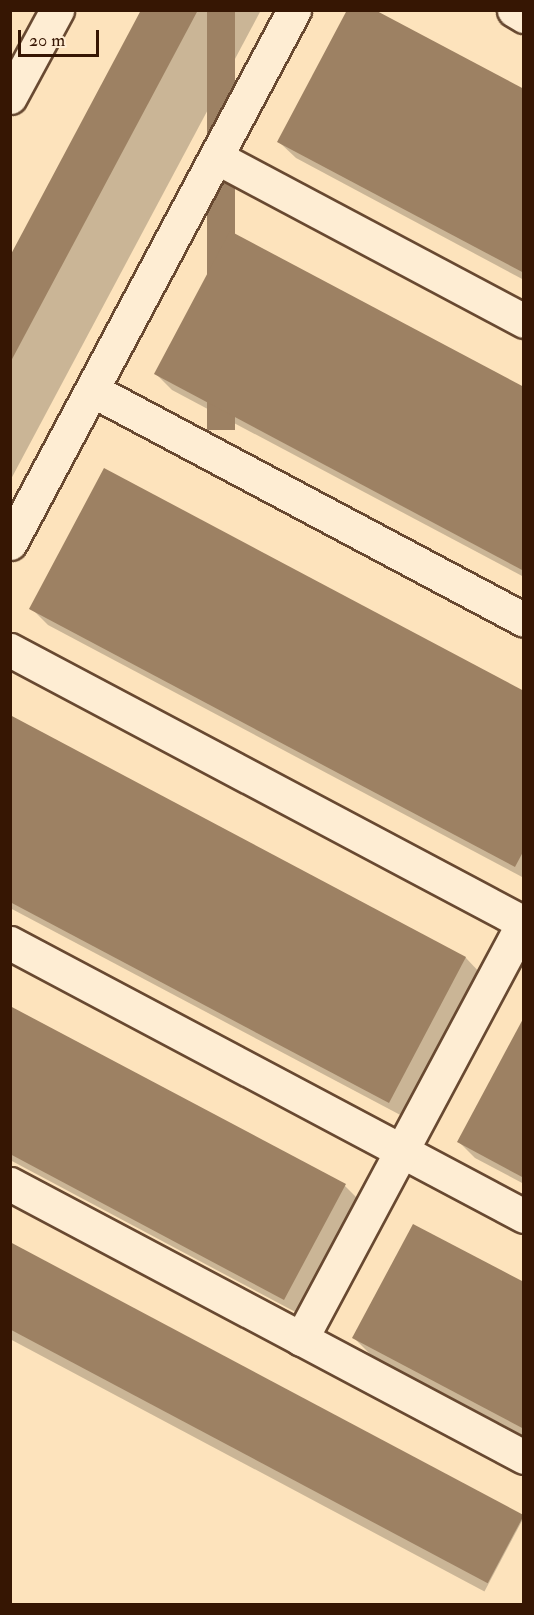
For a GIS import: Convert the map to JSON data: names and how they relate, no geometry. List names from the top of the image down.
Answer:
{
  "scale_bar": "20 m"
}
